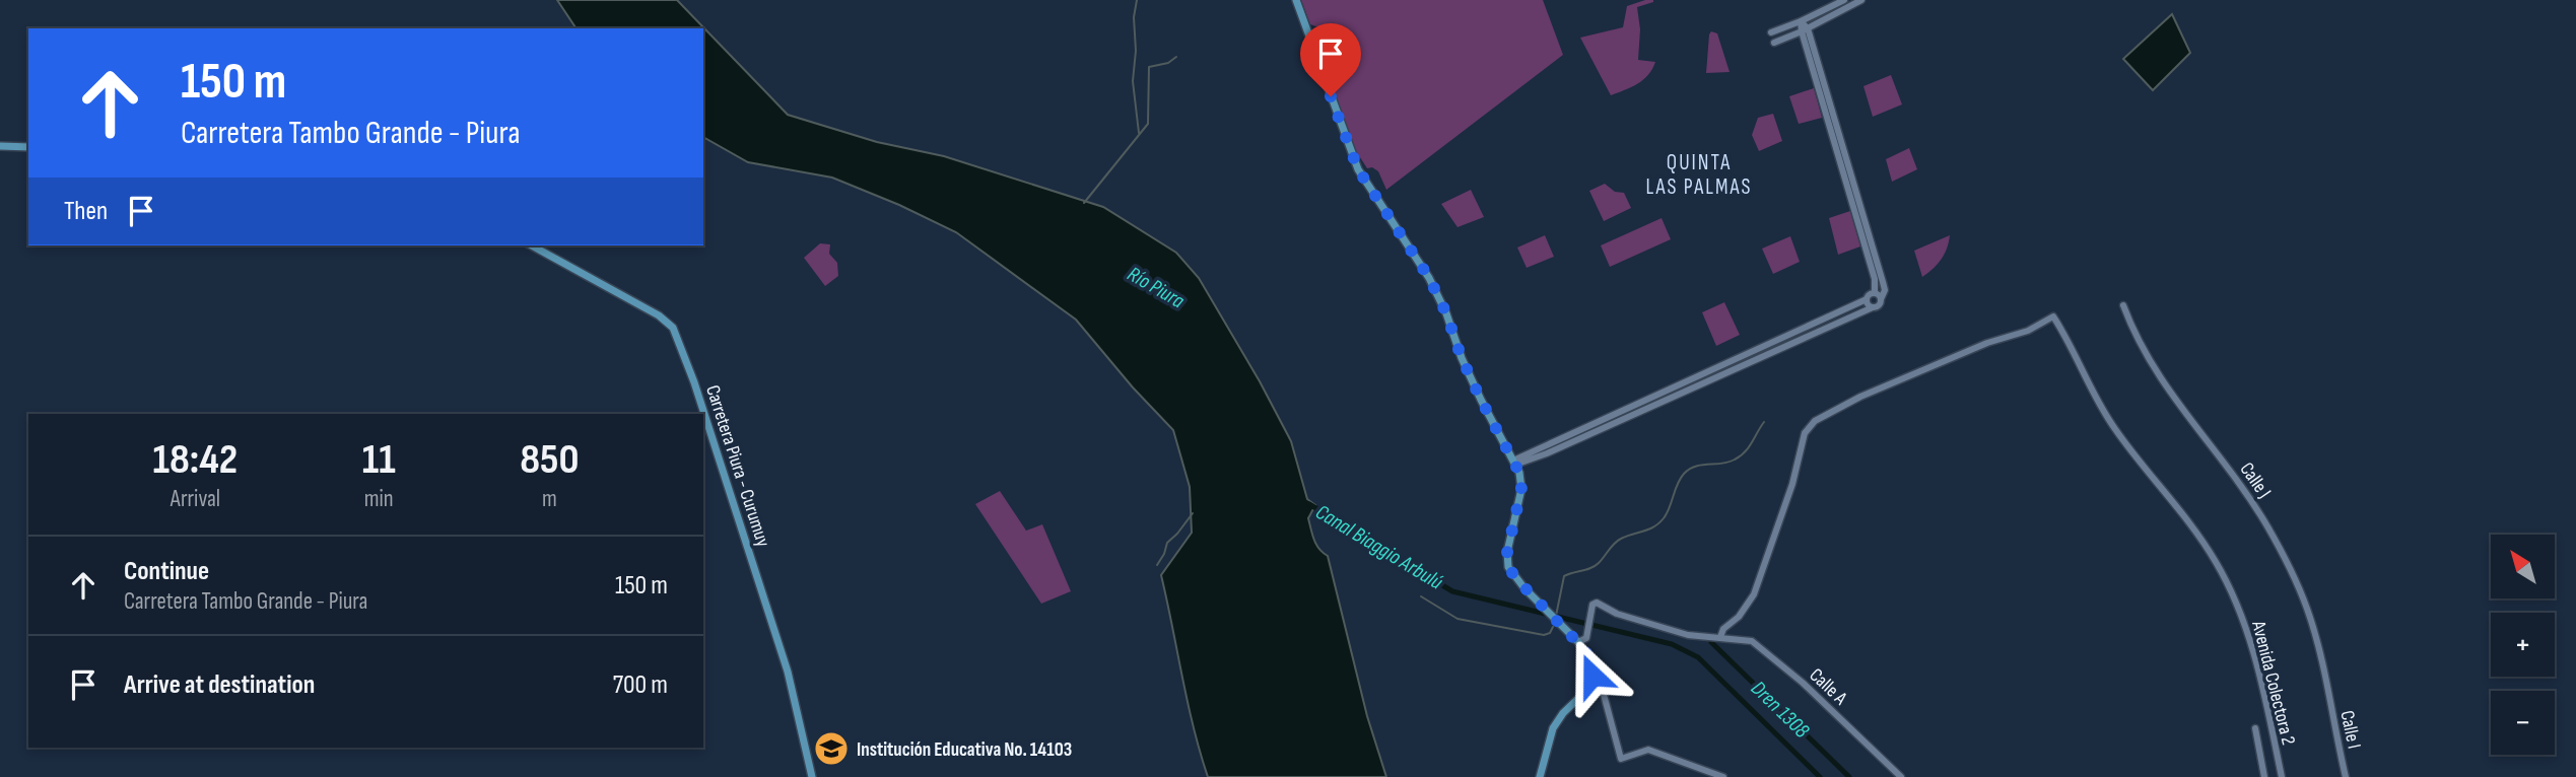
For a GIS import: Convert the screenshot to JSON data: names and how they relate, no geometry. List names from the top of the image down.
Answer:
{
  "streets": {
    "main road": ["Carretera Piura - Curumuy"],
    "street": [
      "Calle J",
      "Avenida Colectora 2",
      "Calle A",
      "Calle I"
    ]
  },
  "crossings": [
    ["Calle J", "Calle I"],
    ["Avenida Colectora 2", "Calle A"]
  ],
  "districts": ["QUINTA LAS PALMAS"],
  "water": ["Río Piura", "Canal Biaggio Arbulú", "Dren 1308"],
  "places": {
    "school or university": ["Institución Educativa No. 14103"]
  },
  "north": "top left",
  "page": {
    "turn": ["150 m", "Carretera Tambo Grande - Piura"],
    "then": "Then",
    "eta": [
      "18:42",
      "Arrival",
      "11",
      "min",
      "850",
      "m"
    ],
    "map_buttons": ["+", "−"],
    "list": [
      {
        "name": "Continue",
        "note": "Carretera Tambo Grande - Piura",
        "value": "150 m"
      },
      {
        "name": "Arrive at destination",
        "value": "700 m"
      }
    ]
  }
}
